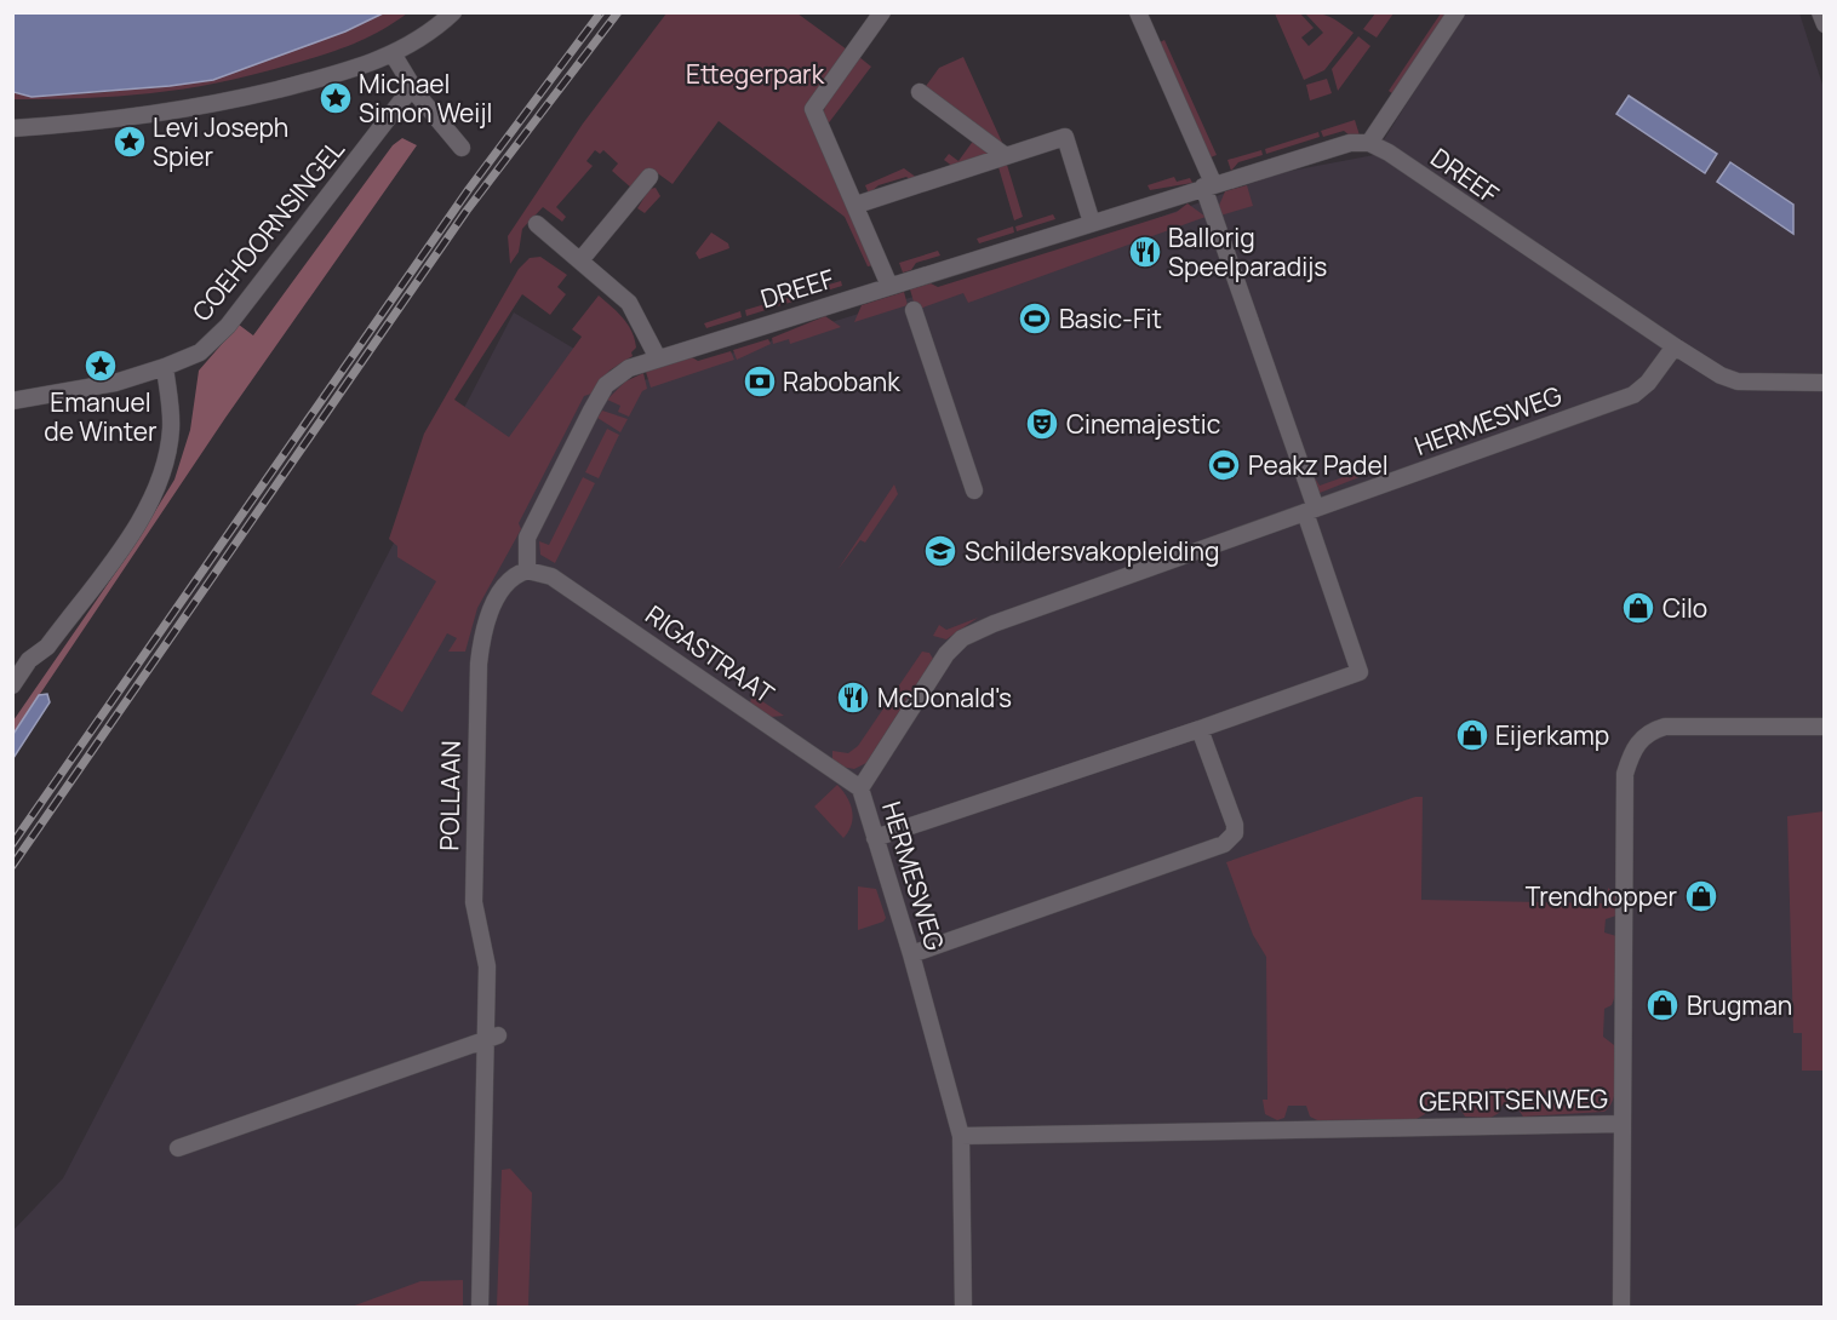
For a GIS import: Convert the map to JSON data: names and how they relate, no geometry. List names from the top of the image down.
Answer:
{
  "streets": {
    "street": [
      "DREEF",
      "COEHOORNSINGEL",
      "HERMESWEG",
      "RIGASTRAAT",
      "POLLAAN",
      "GERRITSENWEG"
    ]
  },
  "crossings": [
    ["DREEF", "HERMESWEG"],
    ["DREEF", "RIGASTRAAT"],
    ["DREEF", "POLLAAN"],
    ["HERMESWEG", "RIGASTRAAT"],
    ["HERMESWEG", "GERRITSENWEG"],
    ["RIGASTRAAT", "POLLAAN"]
  ],
  "parks": ["Ettegerpark"],
  "places": {
    "place": ["Michael Simon Weijl", "Levi Joseph Spier", "Emanuel de Winter"],
    "restaurant": ["Ballorig Speelparadijs", "McDonald's"],
    "sports": ["Basic-Fit", "Peakz Padel"],
    "bank": ["Rabobank"],
    "theatre": ["Cinemajestic"],
    "school or university": ["Schildersvakopleiding"],
    "shop": [
      "Cilo",
      "Eijerkamp",
      "Trendhopper",
      "Brugman"
    ]
  }
}
